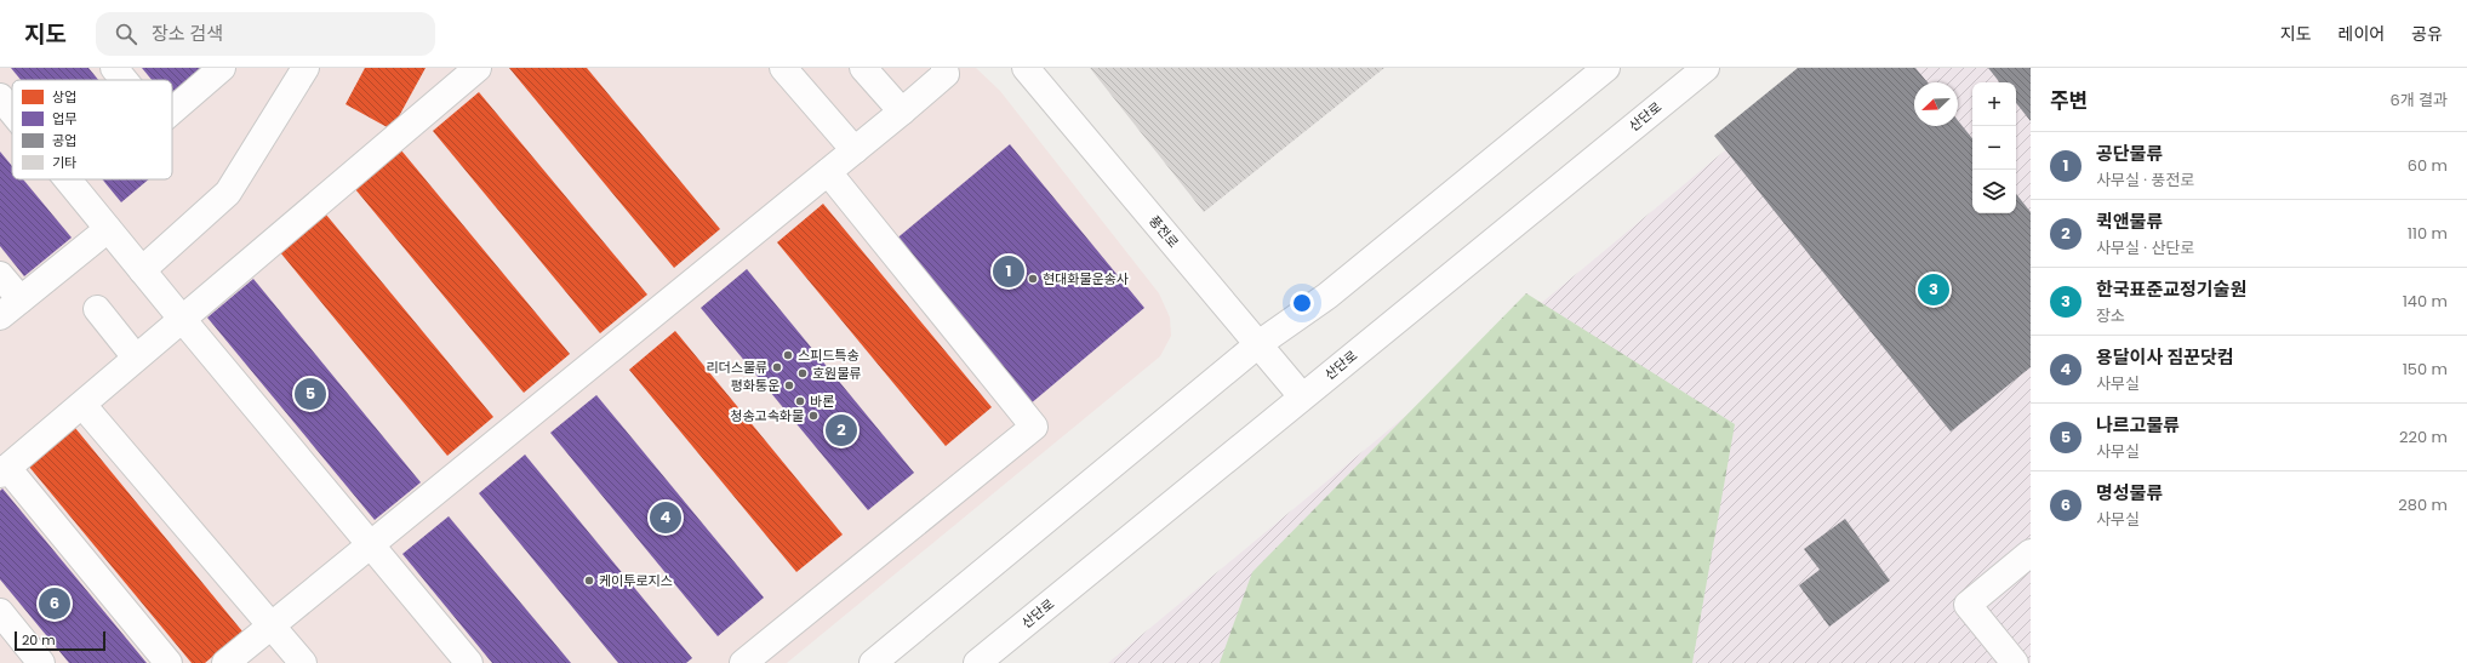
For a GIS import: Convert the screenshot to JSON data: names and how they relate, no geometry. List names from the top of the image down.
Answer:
{
  "streets": {
    "street": ["산단로", "풍전로"]
  },
  "crossings": [
    ["산단로", "풍전로"]
  ],
  "places": [
    "현대화물운송사",
    "스피드특송",
    "리더스물류",
    "호원물류",
    "평화통운",
    "바론",
    "청송고속화물",
    "케이투로지스"
  ],
  "legend": [
    "상업",
    "업무",
    "공업",
    "기타"
  ],
  "scale_bar": "20 m",
  "north": "bottom left",
  "page": {
    "header": "지도",
    "search": "장소 검색",
    "nav": ["지도", "레이어", "공유"],
    "heading": ["주변", "6개 결과"],
    "map_buttons": ["+", "−"],
    "list": [
      {
        "mark": "1",
        "name": "공단물류",
        "note": "사무실 · 풍전로",
        "value": "60 m"
      },
      {
        "mark": "2",
        "name": "퀵앤물류",
        "note": "사무실 · 산단로",
        "value": "110 m"
      },
      {
        "mark": "3",
        "name": "한국표준교정기술원",
        "note": "장소",
        "value": "140 m"
      },
      {
        "mark": "4",
        "name": "용달이사 짐꾼닷컴",
        "note": "사무실",
        "value": "150 m"
      },
      {
        "mark": "5",
        "name": "나르고물류",
        "note": "사무실",
        "value": "220 m"
      },
      {
        "mark": "6",
        "name": "명성물류",
        "note": "사무실",
        "value": "280 m"
      }
    ],
    "pins": [
      "1",
      "3",
      "5",
      "2",
      "4",
      "6"
    ],
    "scale": "20 m"
  }
}
